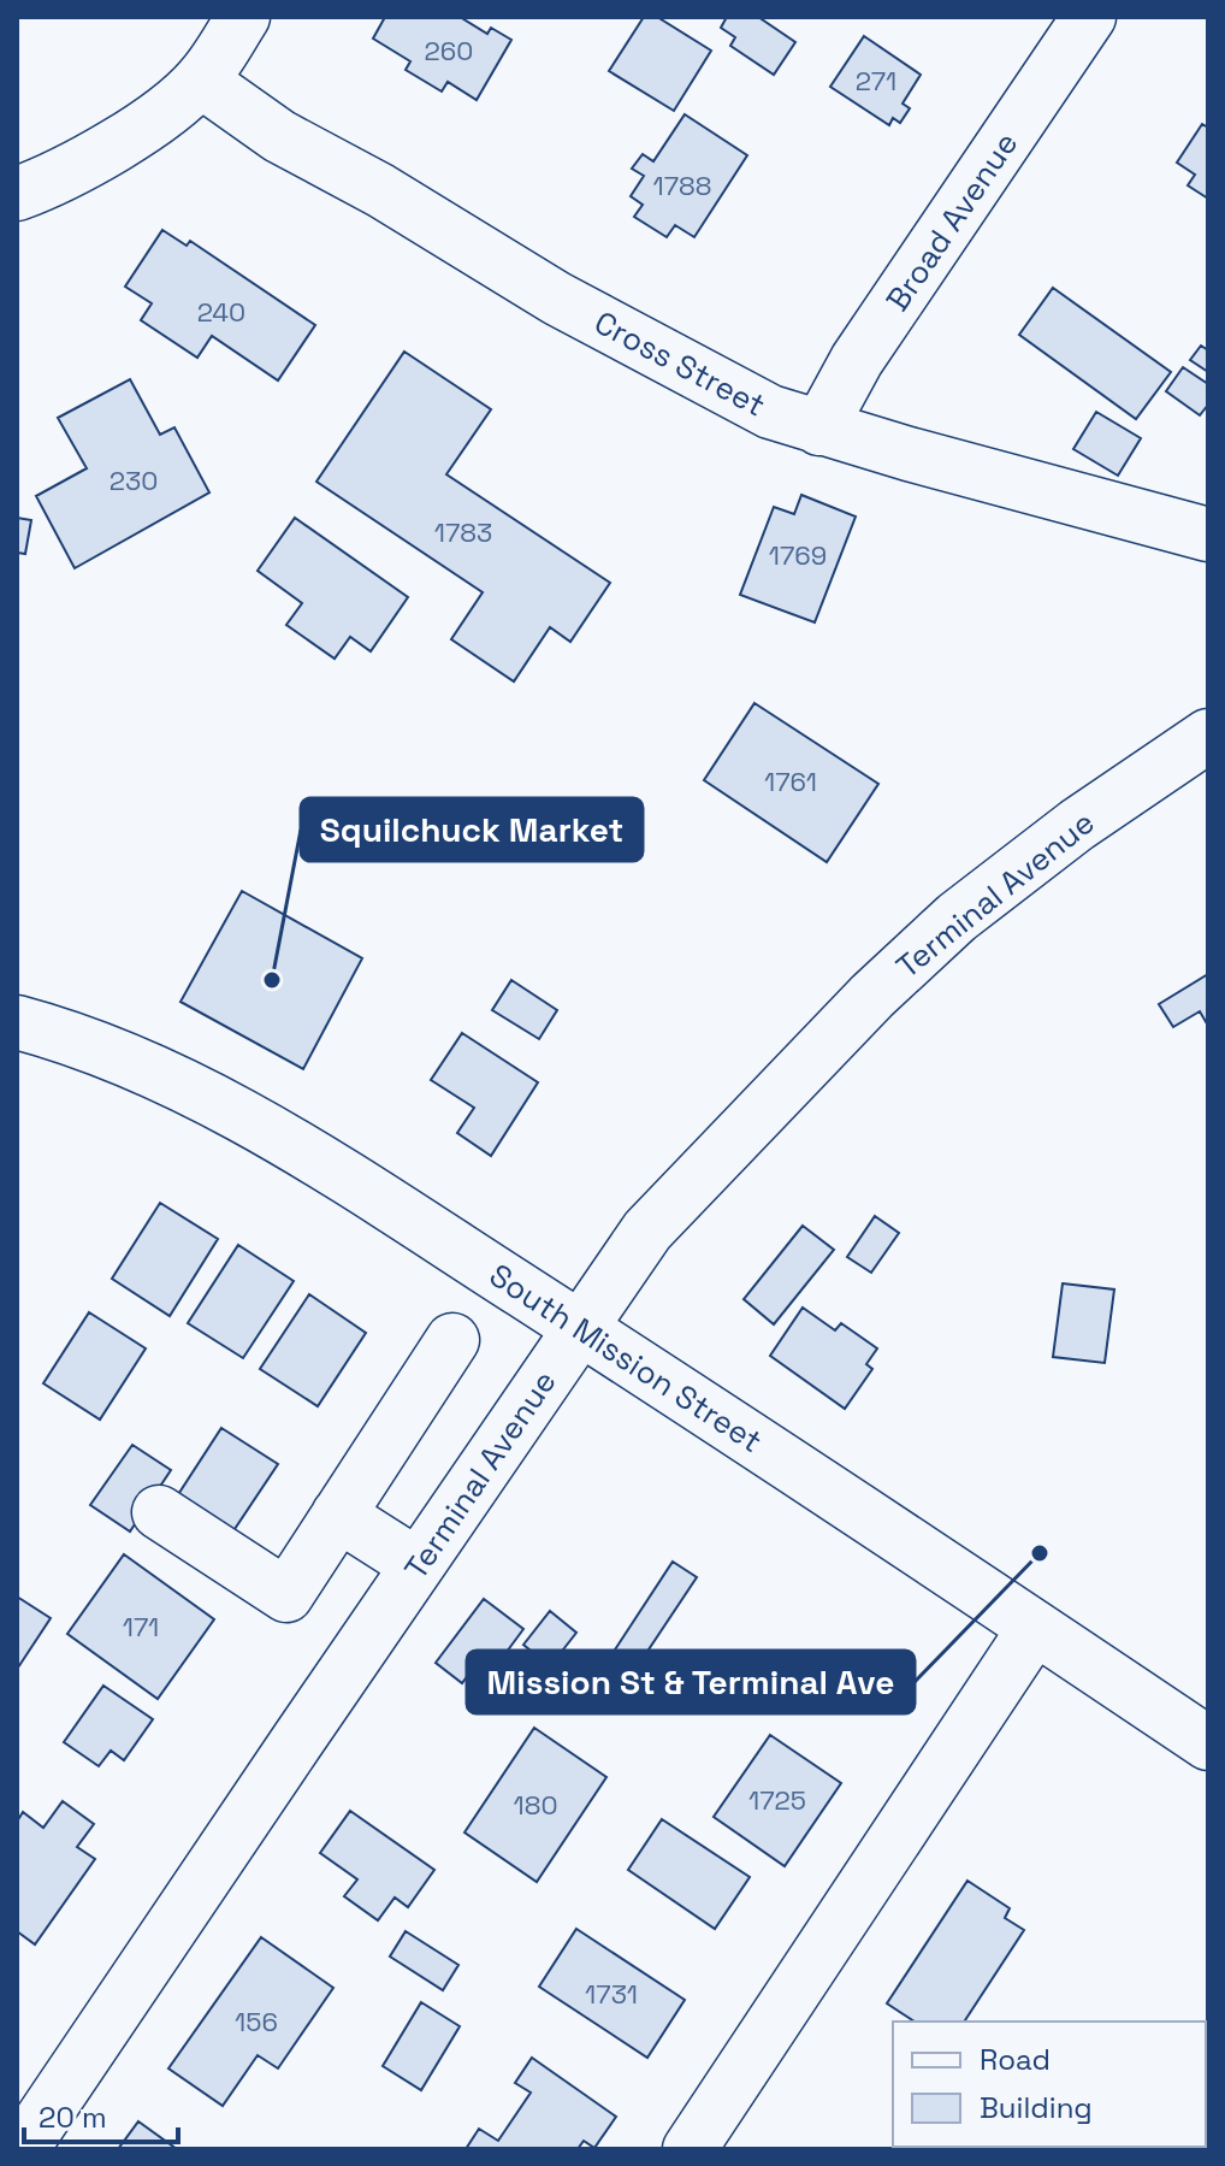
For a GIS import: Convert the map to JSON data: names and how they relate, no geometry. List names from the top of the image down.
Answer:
{
  "streets": {
    "street": [
      "Broad Avenue",
      "Cross Street",
      "Terminal Avenue",
      "South Mission Street"
    ]
  },
  "crossings": [
    ["Broad Avenue", "Cross Street"],
    ["Terminal Avenue", "South Mission Street"]
  ],
  "places": ["Squilchuck Market", "Mission St & Terminal Ave"],
  "house_numbers": [
    "260",
    "271",
    "1788",
    "240",
    "230",
    "1783",
    "1769",
    "1761",
    "171",
    "1725",
    "180",
    "1731",
    "156"
  ],
  "legend": ["Road", "Building"],
  "scale_bar": "20 m"
}
